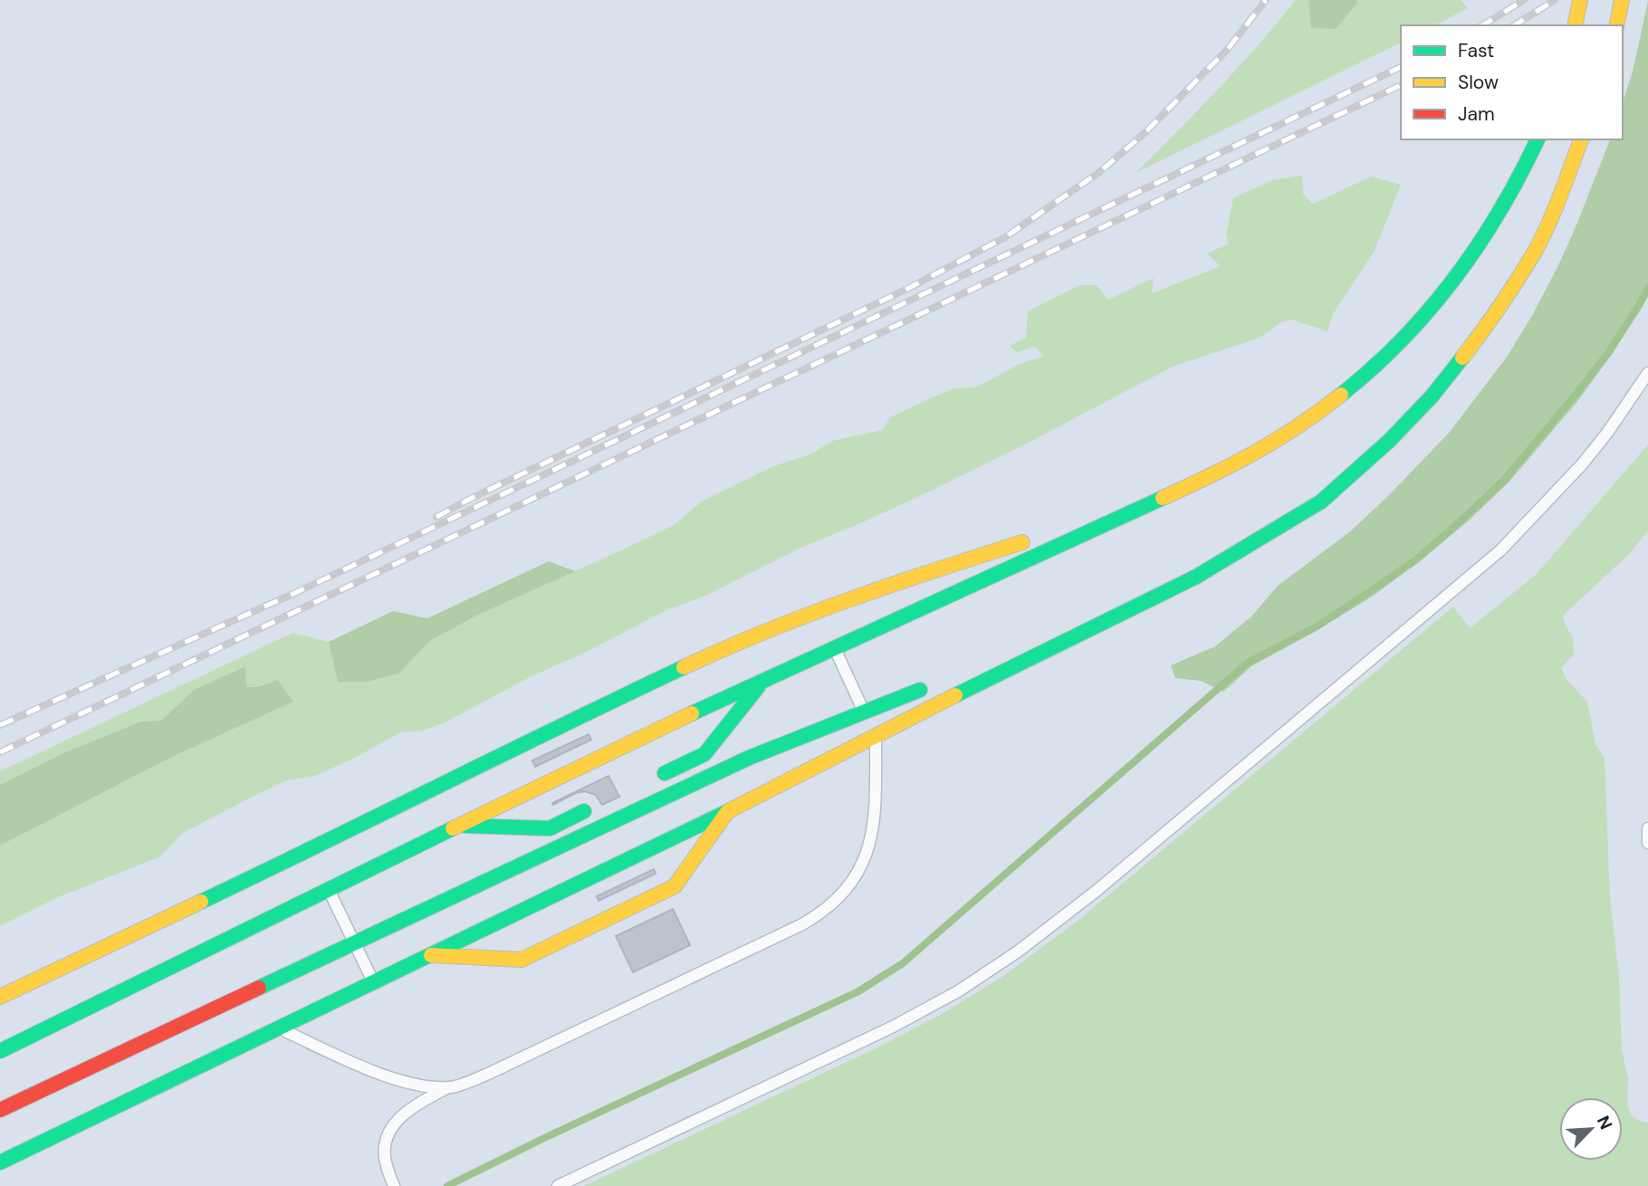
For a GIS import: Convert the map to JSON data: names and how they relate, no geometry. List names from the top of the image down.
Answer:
{
  "legend": ["Fast", "Slow", "Jam"],
  "north": "top right"
}
